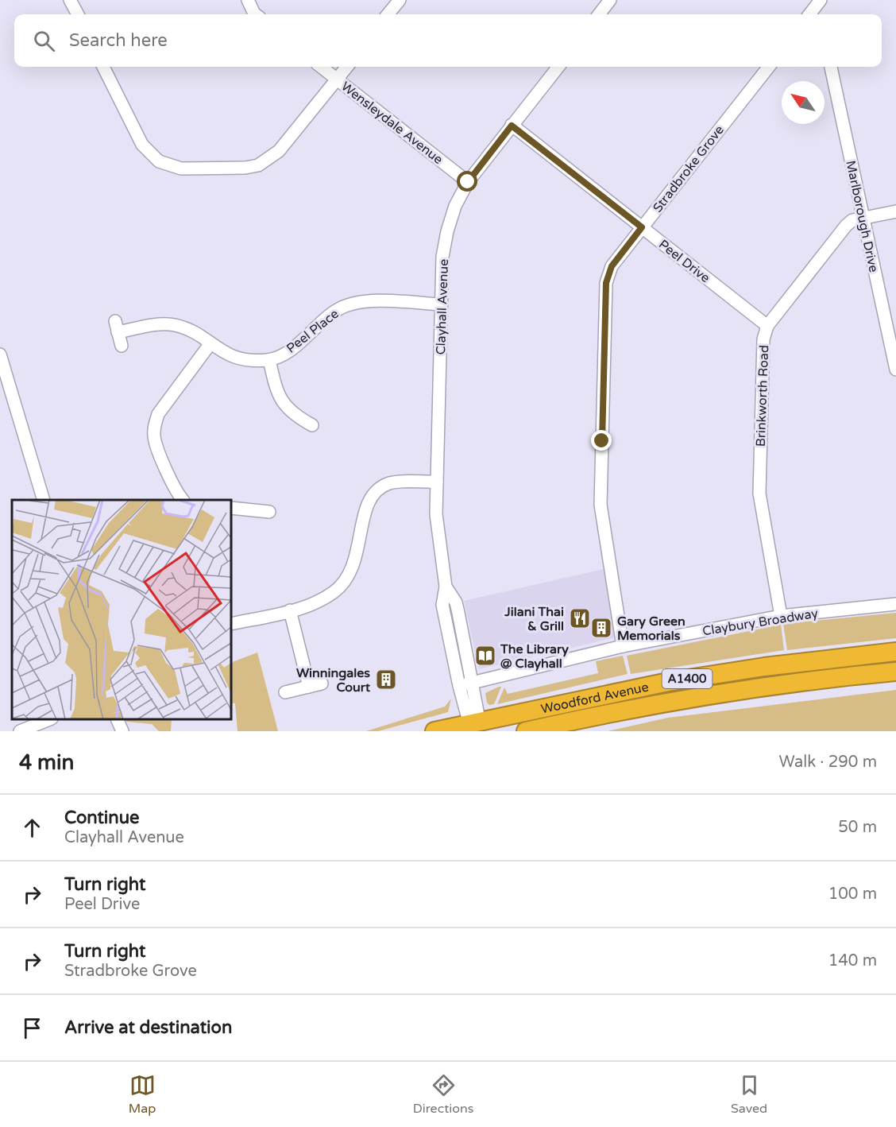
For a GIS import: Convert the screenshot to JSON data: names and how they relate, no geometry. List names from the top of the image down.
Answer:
{
  "streets": {
    "highway": ["A1400", "Woodford Avenue"],
    "street": [
      "Wensleydale Avenue",
      "Stradbroke Grove",
      "Marlborough Drive",
      "Peel Drive",
      "Clayhall Avenue",
      "Peel Place",
      "Brinkworth Road",
      "Claybury Broadway"
    ]
  },
  "crossings": [
    ["Wensleydale Avenue", "Clayhall Avenue"],
    ["Stradbroke Grove", "Peel Drive"],
    ["Stradbroke Grove", "Claybury Broadway"],
    ["Marlborough Drive", "Brinkworth Road"],
    ["Peel Drive", "Clayhall Avenue"],
    ["Peel Drive", "Brinkworth Road"],
    ["Clayhall Avenue", "Peel Place"],
    ["Clayhall Avenue", "Claybury Broadway"],
    ["Clayhall Avenue", "Woodford Avenue"],
    ["Brinkworth Road", "Claybury Broadway"]
  ],
  "places": {
    "restaurant": ["Jilani Thai & Grill"],
    "building": ["Gary Green Memorials", "Winningales Court"],
    "library": ["The Library @ Clayhall"]
  },
  "north": "top left",
  "page": {
    "search": "Search here",
    "heading": ["4 min", "Walk · 290 m"],
    "list": [
      ["Continue", "Clayhall Avenue", "50 m"],
      ["Turn right", "Peel Drive", "100 m"],
      ["Turn right", "Stradbroke Grove", "140 m"],
      "Arrive at destination"
    ],
    "nav": ["Map", "Directions", "Saved"]
  }
}
